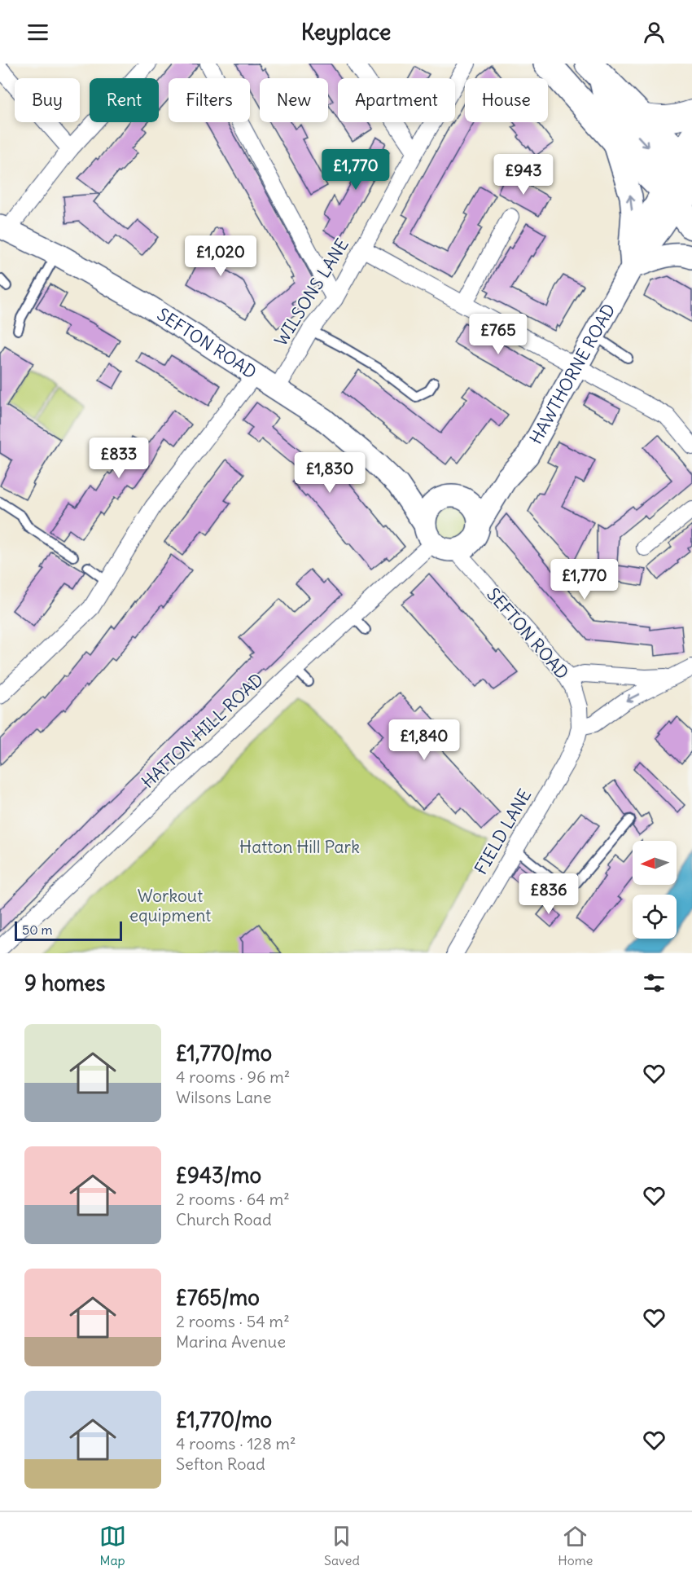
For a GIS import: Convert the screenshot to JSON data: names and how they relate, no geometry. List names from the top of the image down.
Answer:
{
  "streets": {
    "main road": ["SEFTON ROAD", "HAWTHORNE ROAD"],
    "street": ["WILSONS LANE", "HATTON HILL ROAD", "FIELD LANE"]
  },
  "crossings": [
    ["WILSONS LANE", "SEFTON ROAD"],
    ["SEFTON ROAD", "HAWTHORNE ROAD"],
    ["SEFTON ROAD", "HATTON HILL ROAD"],
    ["SEFTON ROAD", "FIELD LANE"],
    ["HAWTHORNE ROAD", "HATTON HILL ROAD"]
  ],
  "parks": ["Hatton Hill Park", "Workout equipment"],
  "scale_bar": "50 m",
  "north": "left",
  "page": {
    "header": "Keyplace",
    "chip": [
      "Buy",
      "Rent",
      "Filters",
      "New",
      "Apartment",
      "House"
    ],
    "price": [
      "£1,770",
      "£943",
      "£1,020",
      "£765",
      "£833",
      "£1,830",
      "£1,770",
      "£1,840",
      "£836"
    ],
    "scale": "50 m",
    "heading": "9 homes",
    "list": [
      {
        "name": "£1,770/mo",
        "note": "4 rooms · 96 m² · Wilsons Lane"
      },
      {
        "name": "£943/mo",
        "note": "2 rooms · 64 m² · Church Road"
      },
      {
        "name": "£765/mo",
        "note": "2 rooms · 54 m² · Marina Avenue"
      },
      {
        "name": "£1,770/mo",
        "note": "4 rooms · 128 m² · Sefton Road"
      }
    ],
    "tabs": ["Map", "Saved", "Home"]
  }
}
